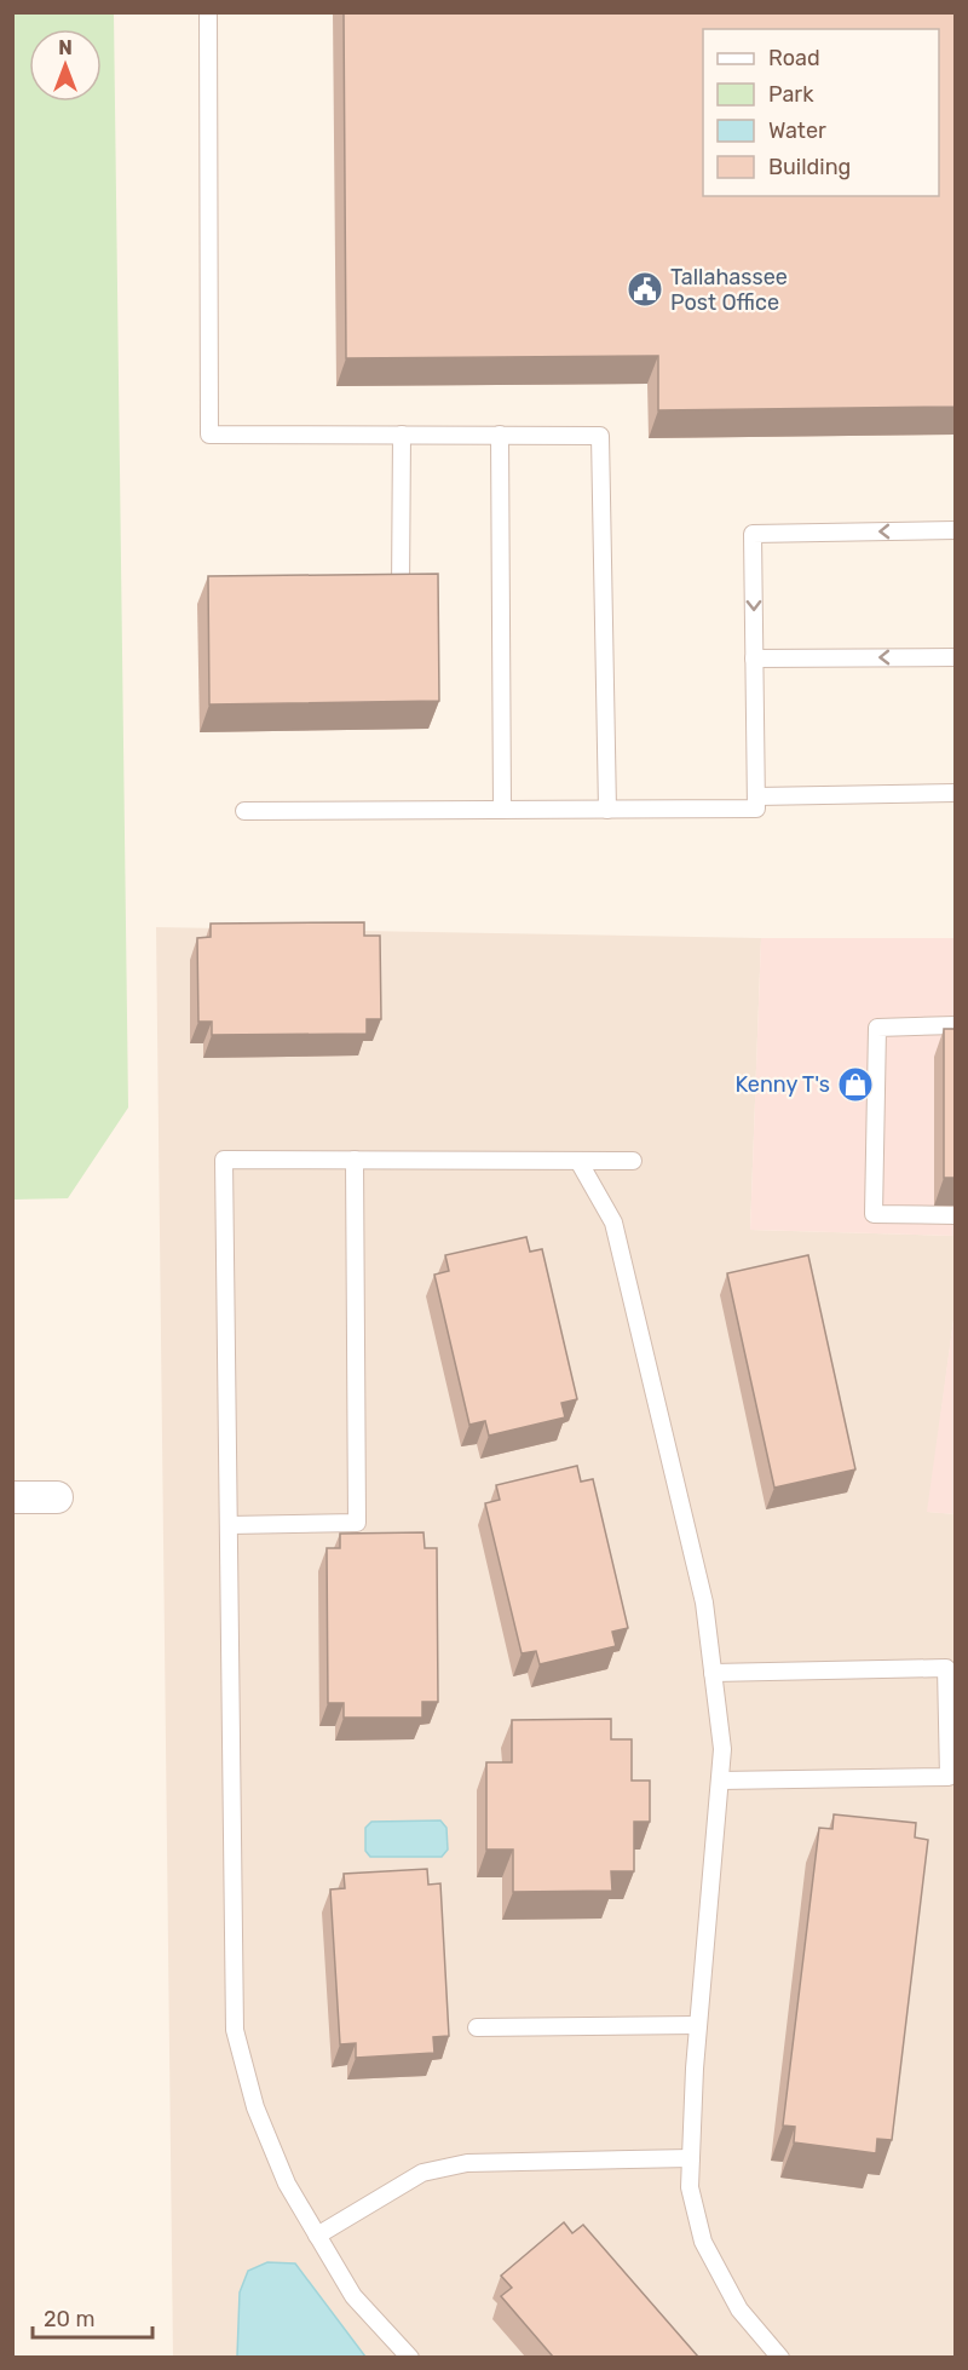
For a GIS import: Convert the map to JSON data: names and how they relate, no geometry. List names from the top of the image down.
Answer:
{
  "places": {
    "public building": ["Tallahassee Post Office"],
    "shop": ["Kenny T's"]
  },
  "legend": [
    "Road",
    "Park",
    "Water",
    "Building"
  ],
  "scale_bar": "20 m",
  "north": "top"
}
